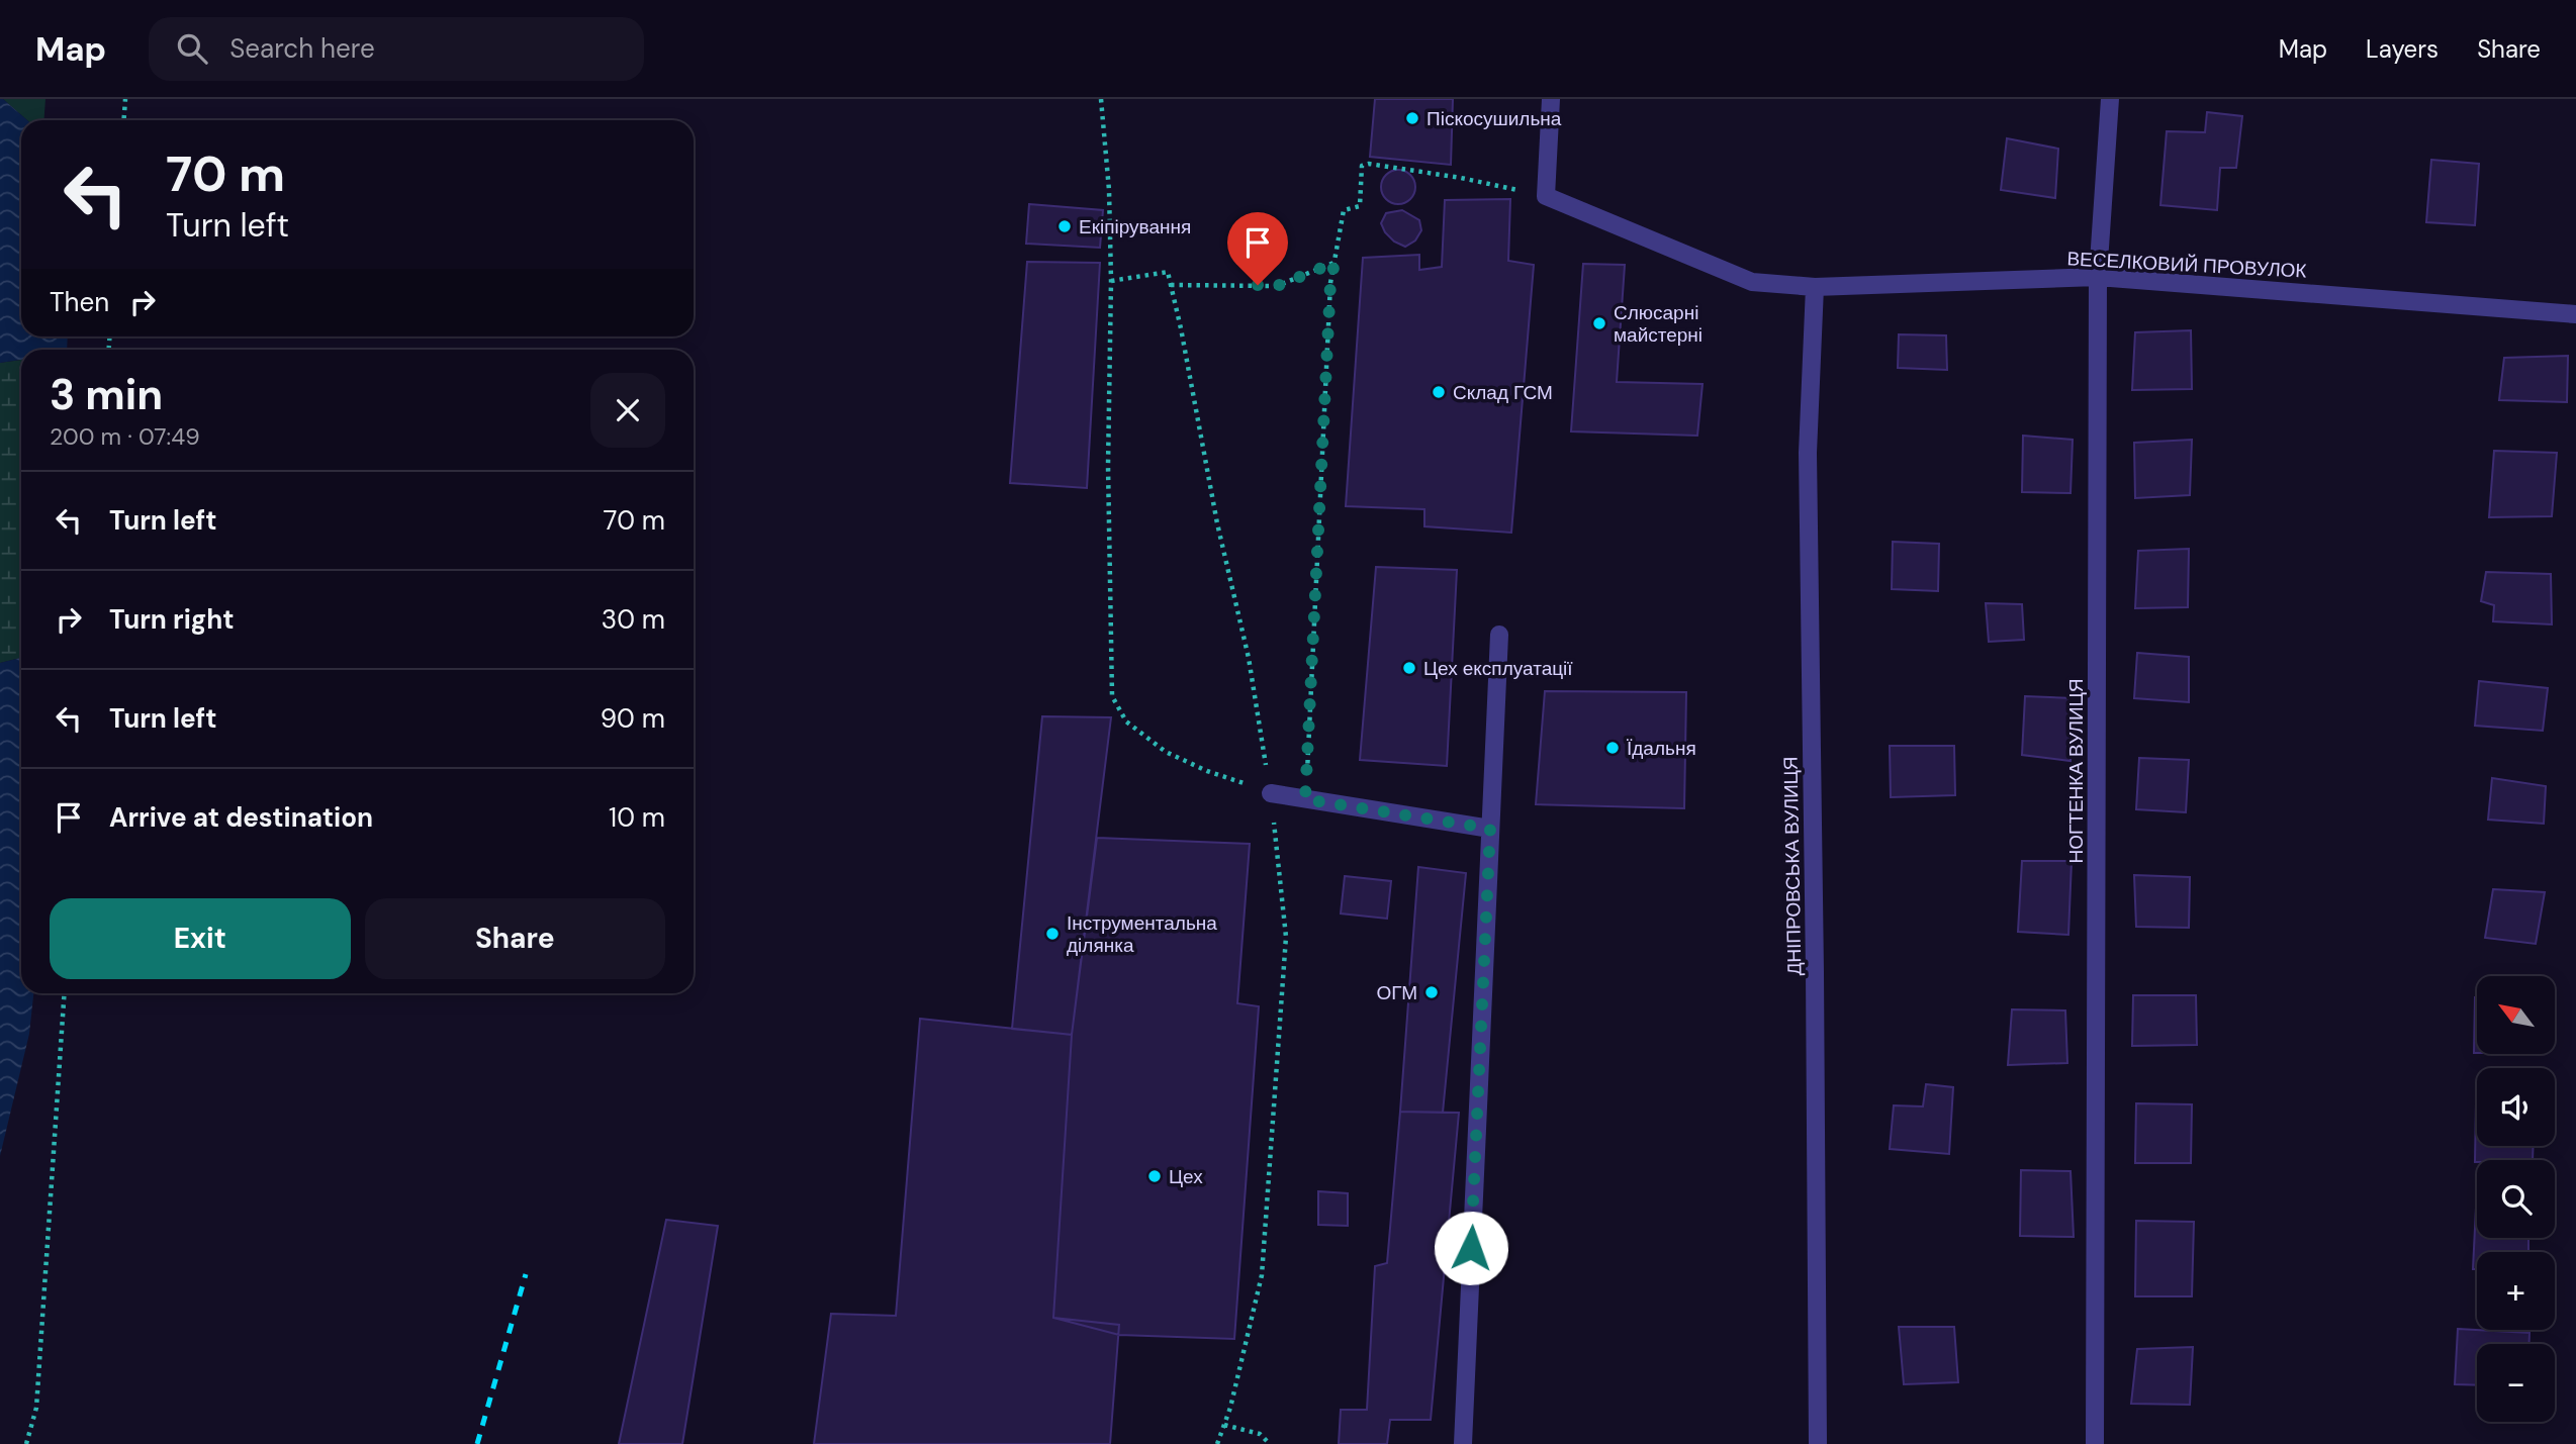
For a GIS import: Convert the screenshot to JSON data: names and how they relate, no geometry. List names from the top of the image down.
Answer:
{
  "streets": {
    "street": ["ВЕСЕЛКОВИЙ ПРОВУЛОК", "НОГТЕНКА ВУЛИЦЯ", "ДНІПРОВСЬКА ВУЛИЦЯ"]
  },
  "crossings": [
    ["ВЕСЕЛКОВИЙ ПРОВУЛОК", "НОГТЕНКА ВУЛИЦЯ"],
    ["ВЕСЕЛКОВИЙ ПРОВУЛОК", "ДНІПРОВСЬКА ВУЛИЦЯ"]
  ],
  "places": [
    "Піскосушильна",
    "Екіпірування",
    "Слюсарні майстерні",
    "Склад ГСМ",
    "Цех експлуатації",
    "Їдальня",
    "Інструментальна ділянка",
    "ОГМ",
    "Цех"
  ],
  "north": "top left",
  "page": {
    "header": "Map",
    "search": "Search here",
    "nav": ["Map", "Layers", "Share"],
    "turn": ["70 m", "Turn left"],
    "then": "Then",
    "heading": ["3 min", "200 m · 07:49"],
    "list": [
      {
        "name": "Turn left",
        "value": "70 m"
      },
      {
        "name": "Turn right",
        "value": "30 m"
      },
      {
        "name": "Turn left",
        "value": "90 m"
      },
      {
        "name": "Arrive at destination",
        "value": "10 m"
      }
    ],
    "buttons": ["Exit", "Share"],
    "map_buttons": ["+", "−"]
  }
}
